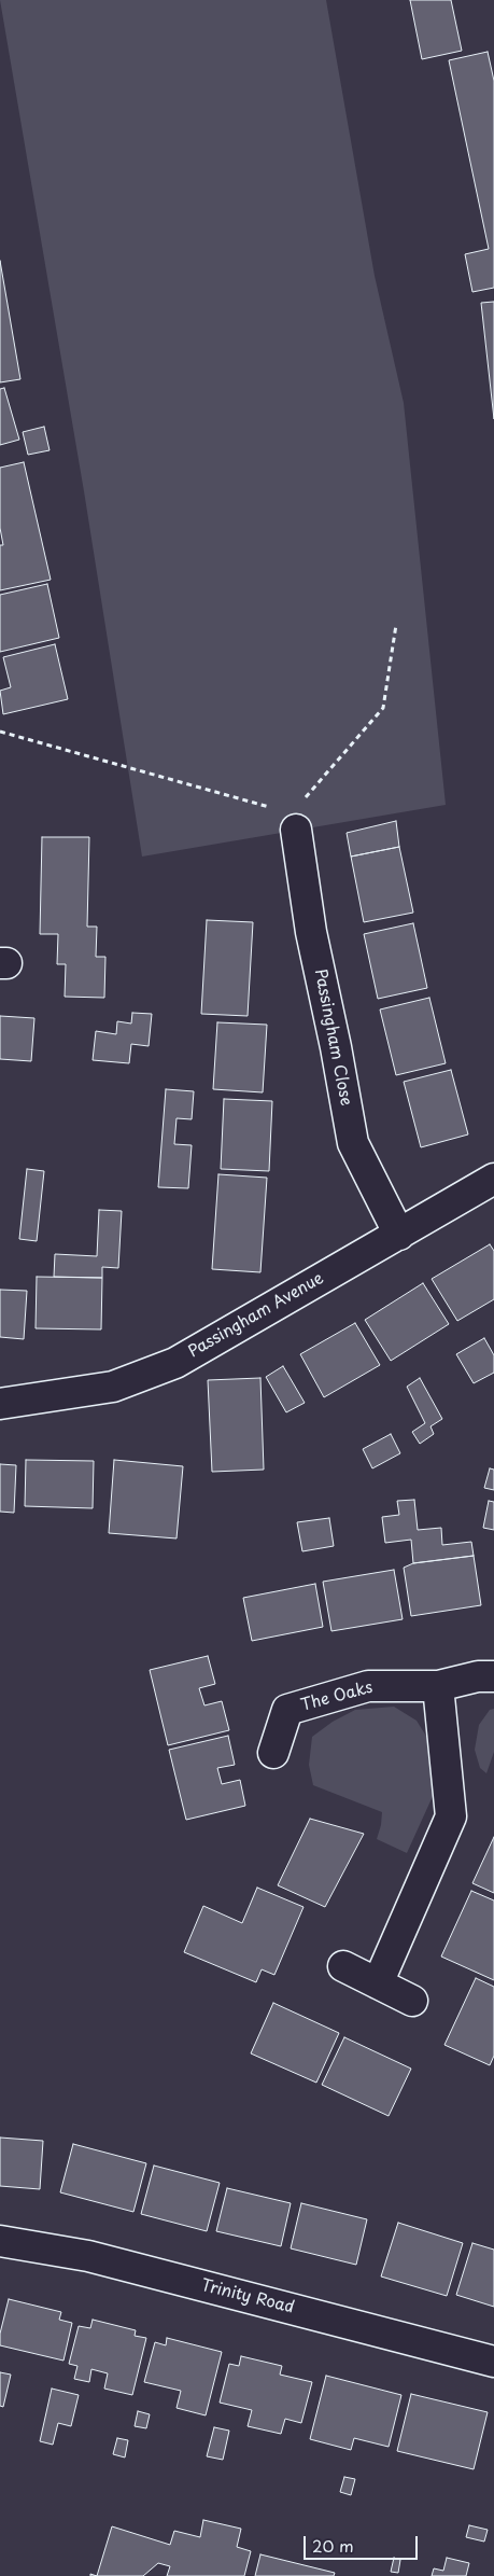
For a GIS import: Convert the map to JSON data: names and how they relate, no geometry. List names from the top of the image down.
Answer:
{
  "streets": {
    "street": [
      "Passingham Close",
      "Passingham Avenue",
      "The Oaks",
      "Trinity Road"
    ]
  },
  "crossings": [
    ["Passingham Close", "Passingham Avenue"]
  ],
  "scale_bar": "20 m"
}
